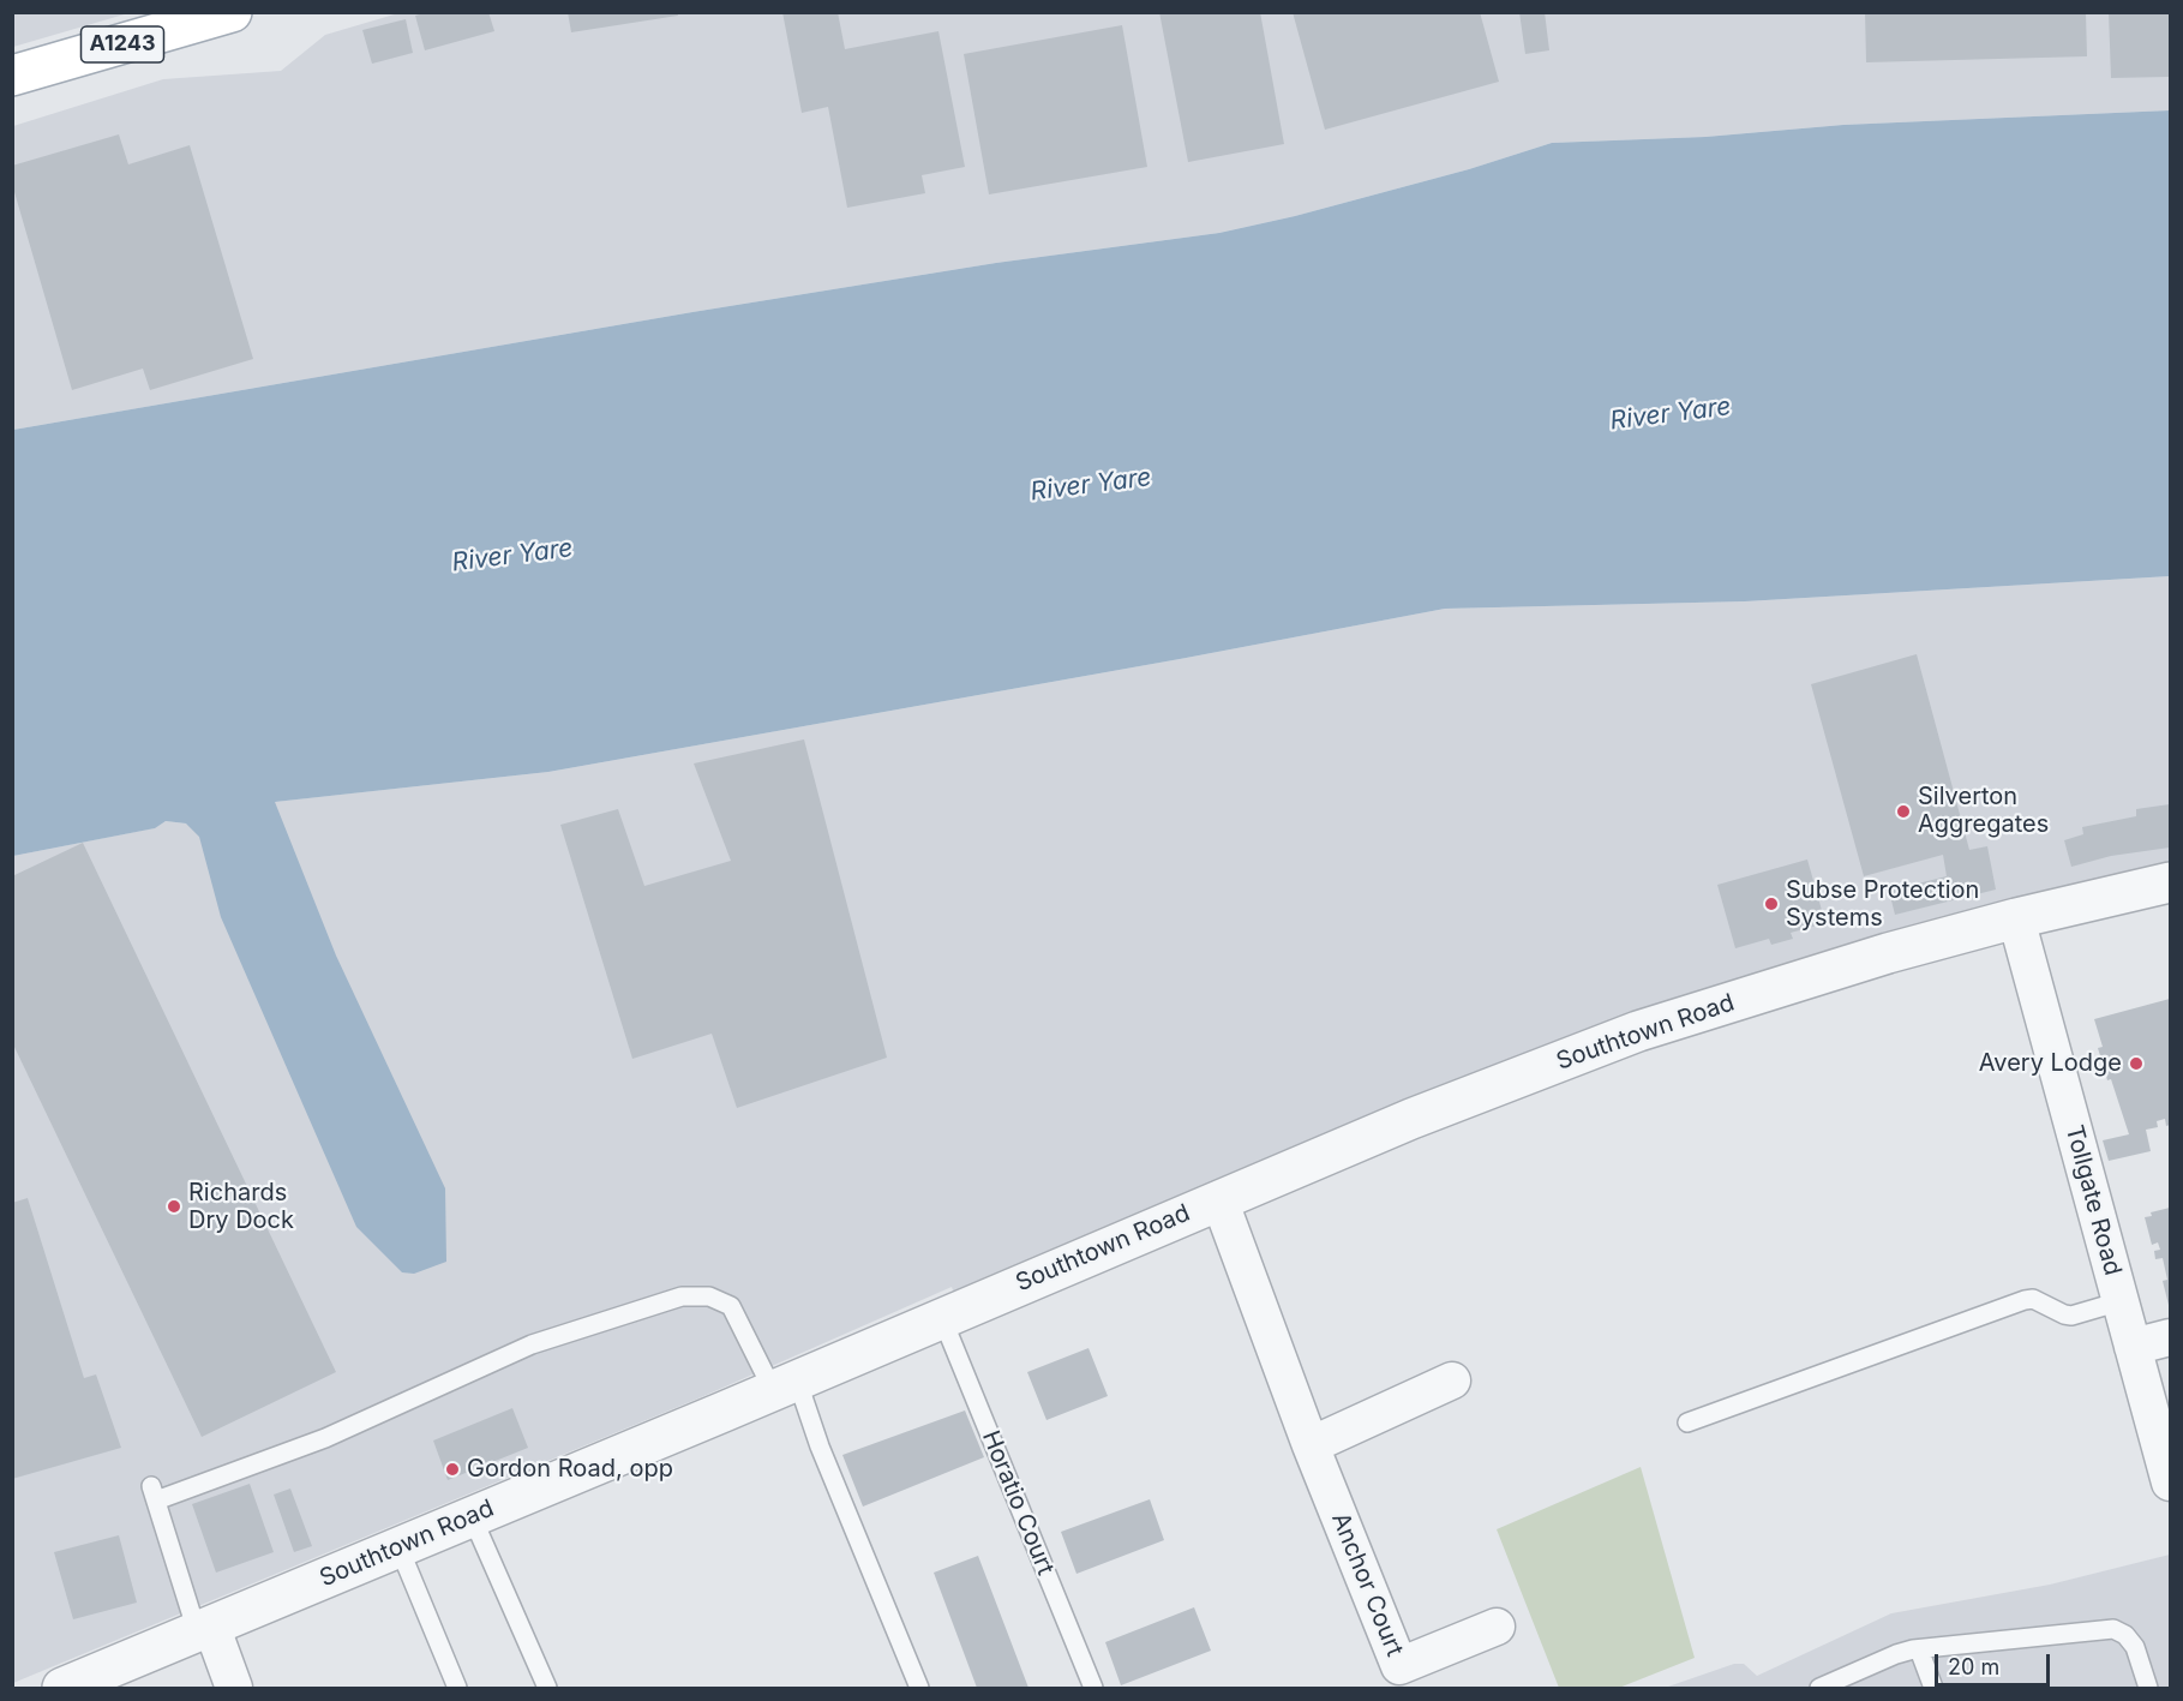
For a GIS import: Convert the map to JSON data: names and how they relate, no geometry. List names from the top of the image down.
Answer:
{
  "streets": {
    "main road": ["A1243"],
    "street": ["Southtown Road", "Tollgate Road", "Anchor Court"],
    "lane": ["Horatio Court"]
  },
  "crossings": [
    ["Southtown Road", "Tollgate Road"],
    ["Southtown Road", "Horatio Court"],
    ["Southtown Road", "Anchor Court"]
  ],
  "water": ["River Yare"],
  "places": [
    "Silverton Aggregates",
    "Subse Protection Systems",
    "Avery Lodge",
    "Richards Dry Dock",
    "Gordon Road, opp"
  ],
  "scale_bar": "20 m"
}
